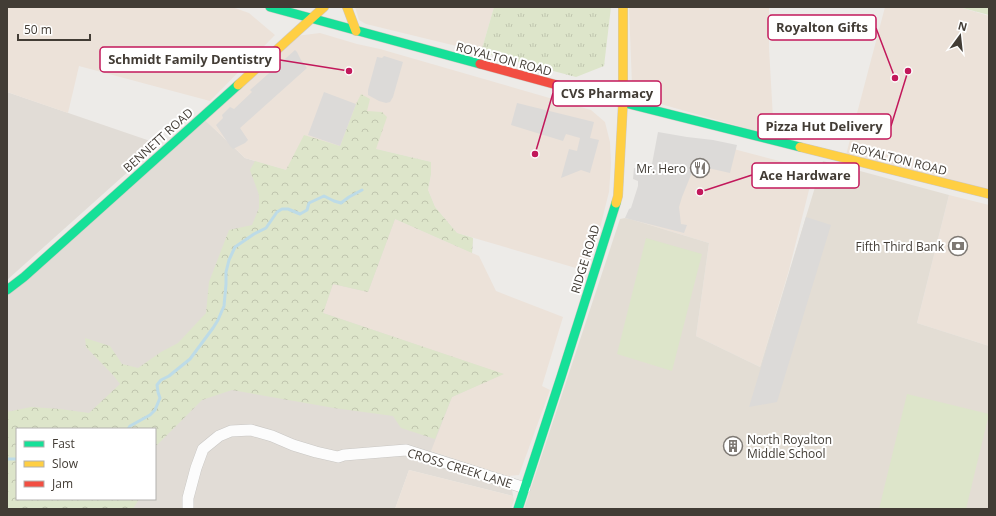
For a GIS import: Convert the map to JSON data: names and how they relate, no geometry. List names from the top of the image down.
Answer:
{
  "streets": {
    "main road": ["ROYALTON ROAD", "BENNETT ROAD", "RIDGE ROAD"],
    "street": ["CROSS CREEK LANE"]
  },
  "crossings": [
    ["ROYALTON ROAD", "BENNETT ROAD"],
    ["ROYALTON ROAD", "RIDGE ROAD"],
    ["RIDGE ROAD", "CROSS CREEK LANE"]
  ],
  "places": {
    "other": [
      "Schmidt Family Dentistry",
      "Pizza Hut Delivery",
      "Royalton Gifts",
      "CVS Pharmacy",
      "Ace Hardware"
    ],
    "restaurant": ["Mr. Hero"],
    "bank": ["Fifth Third Bank"],
    "building": ["North Royalton Middle School"]
  },
  "legend": ["Fast", "Slow", "Jam"],
  "scale_bar": "50 m",
  "north": "top"
}
